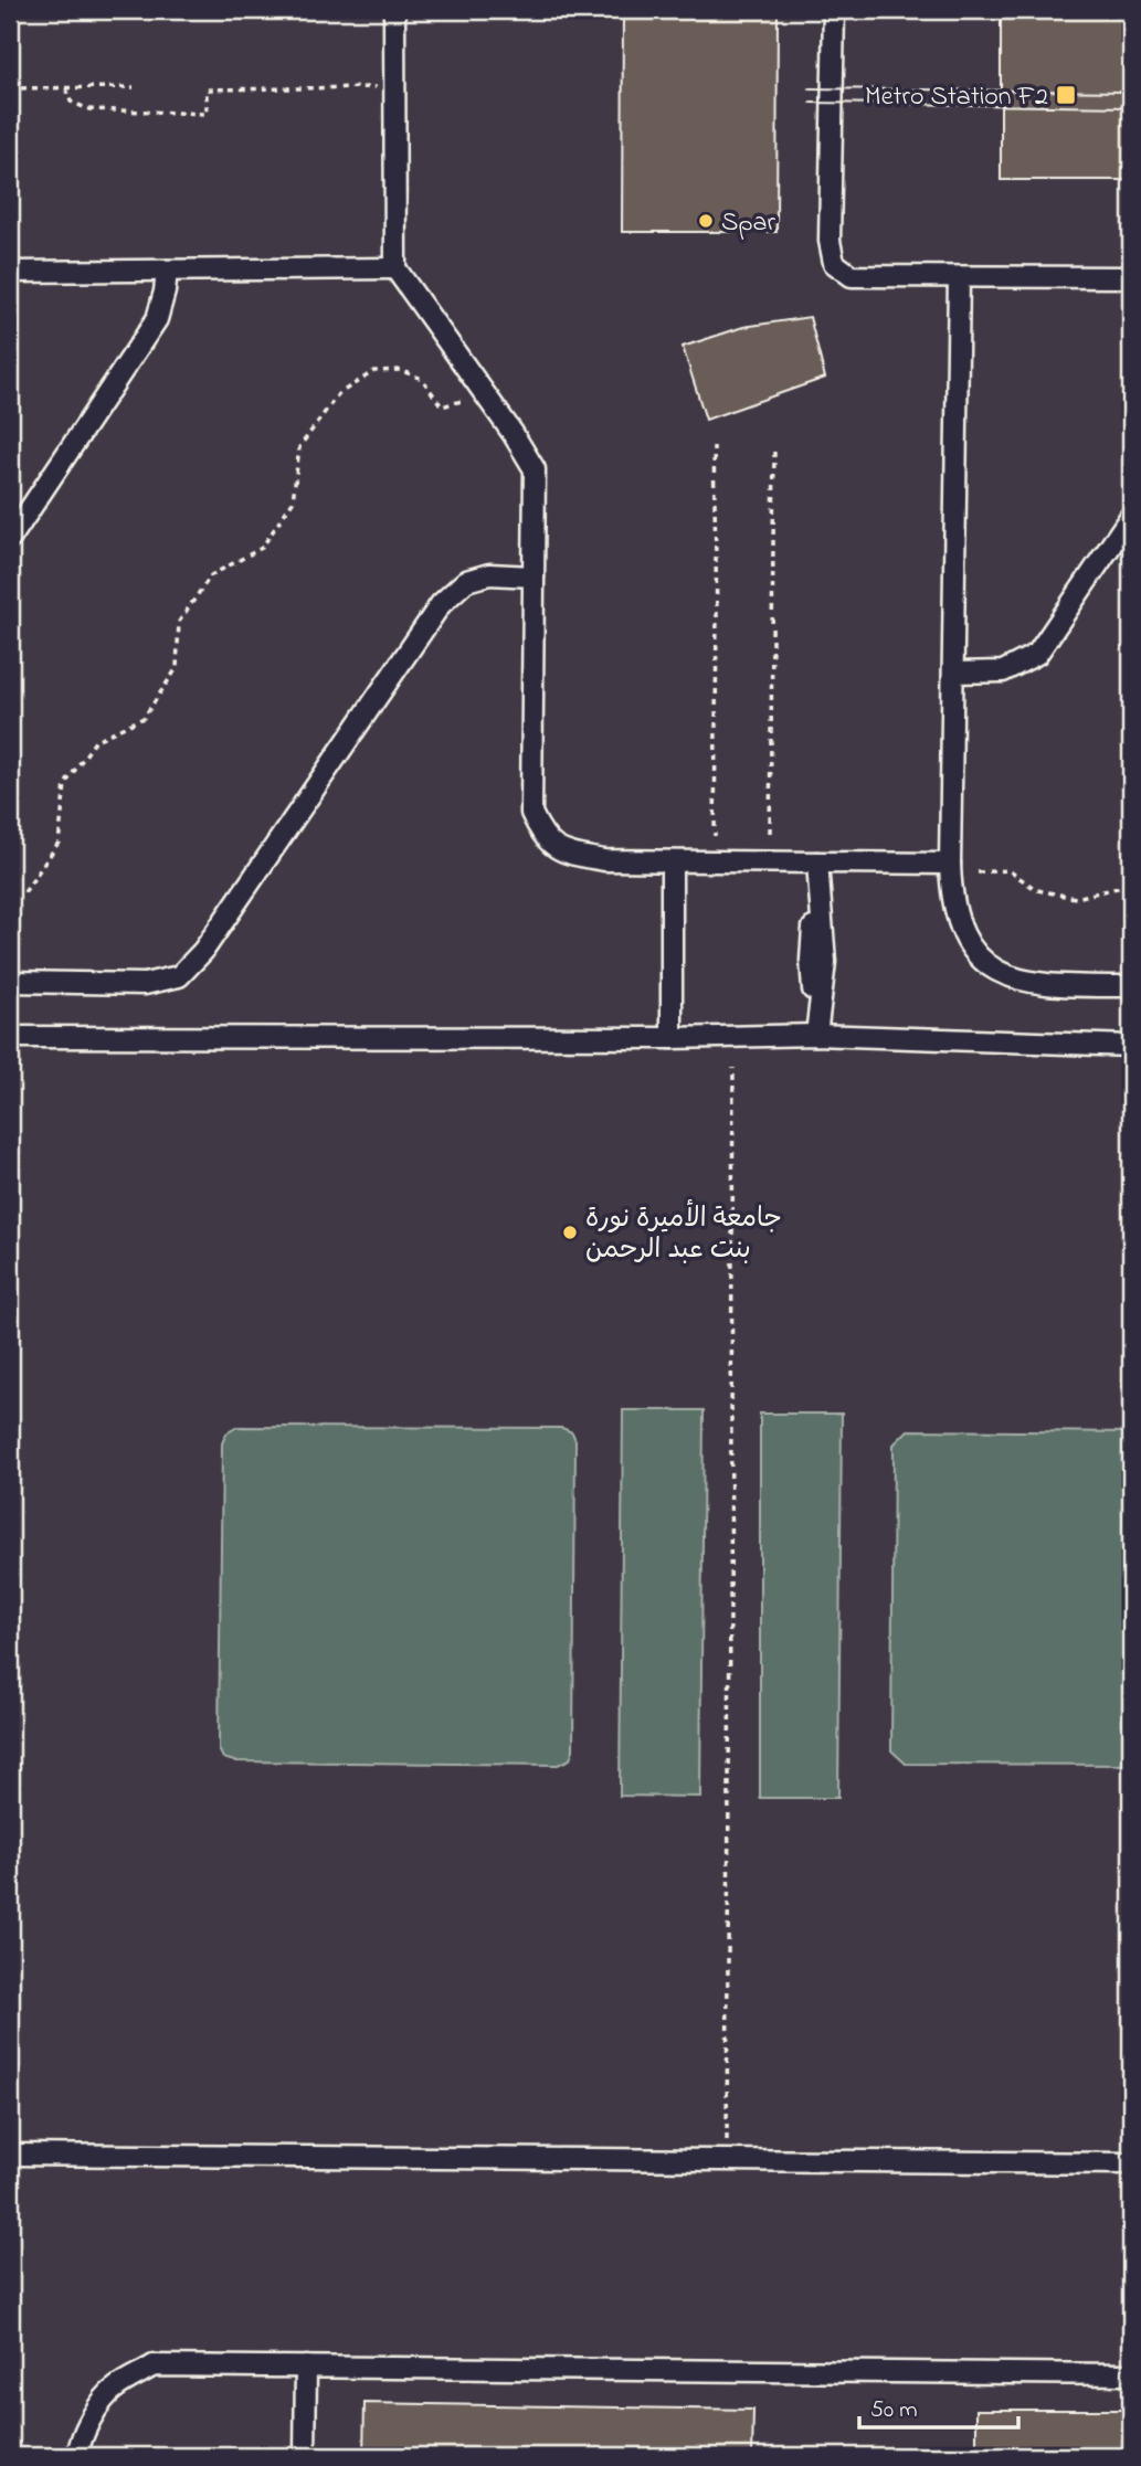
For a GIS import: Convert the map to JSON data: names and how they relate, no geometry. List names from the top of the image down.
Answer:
{
  "places": {
    "transit": ["Metro Station F2"],
    "other": ["Spar", "جامعة الأميرة نورة بنت عبد الرحمن"]
  },
  "scale_bar": "50 m"
}
